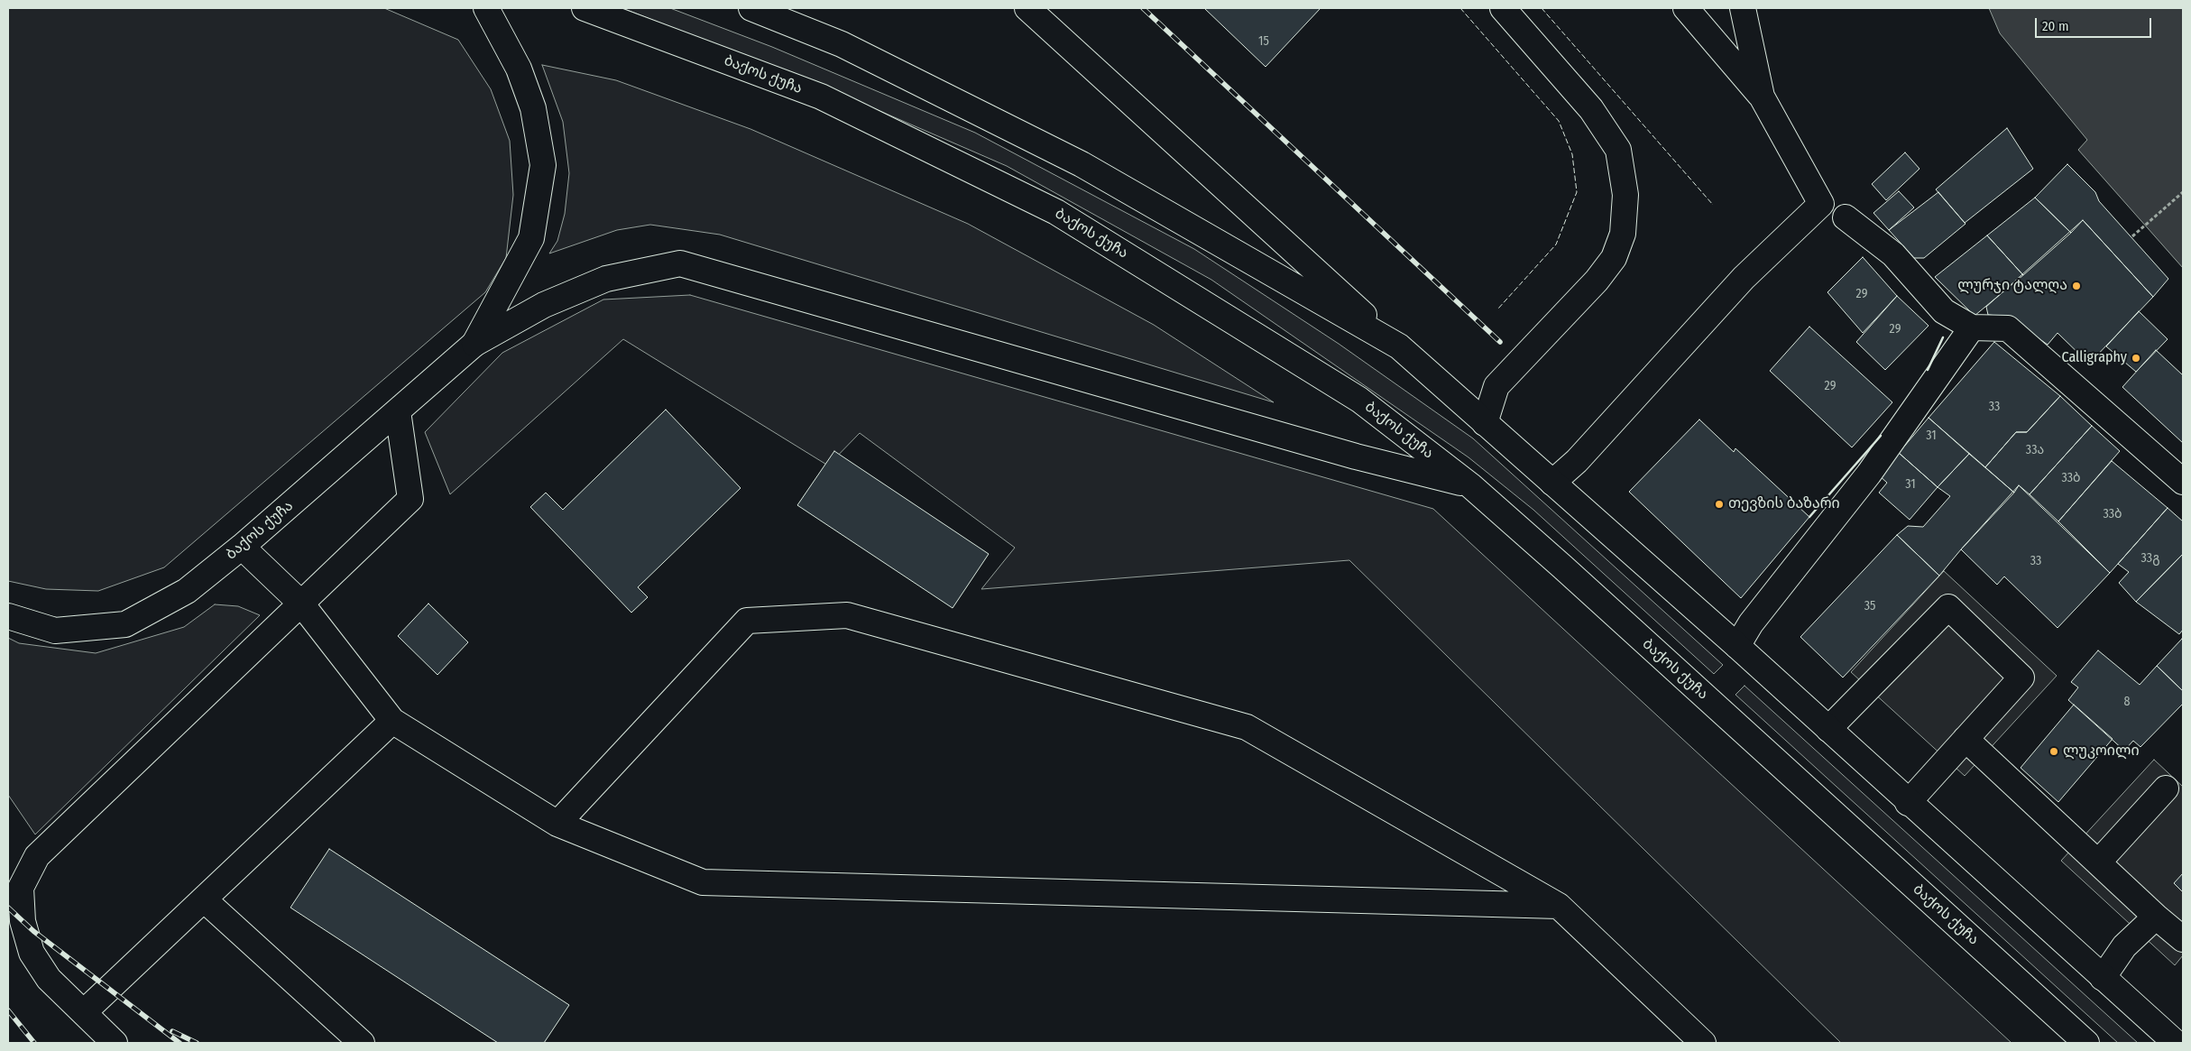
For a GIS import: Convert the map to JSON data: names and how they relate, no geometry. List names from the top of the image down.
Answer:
{
  "streets": {
    "main road": ["ბაქოს ქუჩა"]
  },
  "places": [
    "ლურჯი ტალღა",
    "Calligraphy",
    "თევზის ბაზარი",
    "ლუკოილი"
  ],
  "house_numbers": [
    "15",
    "29",
    "29",
    "29",
    "33",
    "31",
    "33ა",
    "33ბ",
    "31",
    "33ბ",
    "33გ",
    "33",
    "35",
    "8"
  ],
  "scale_bar": "20 m"
}
